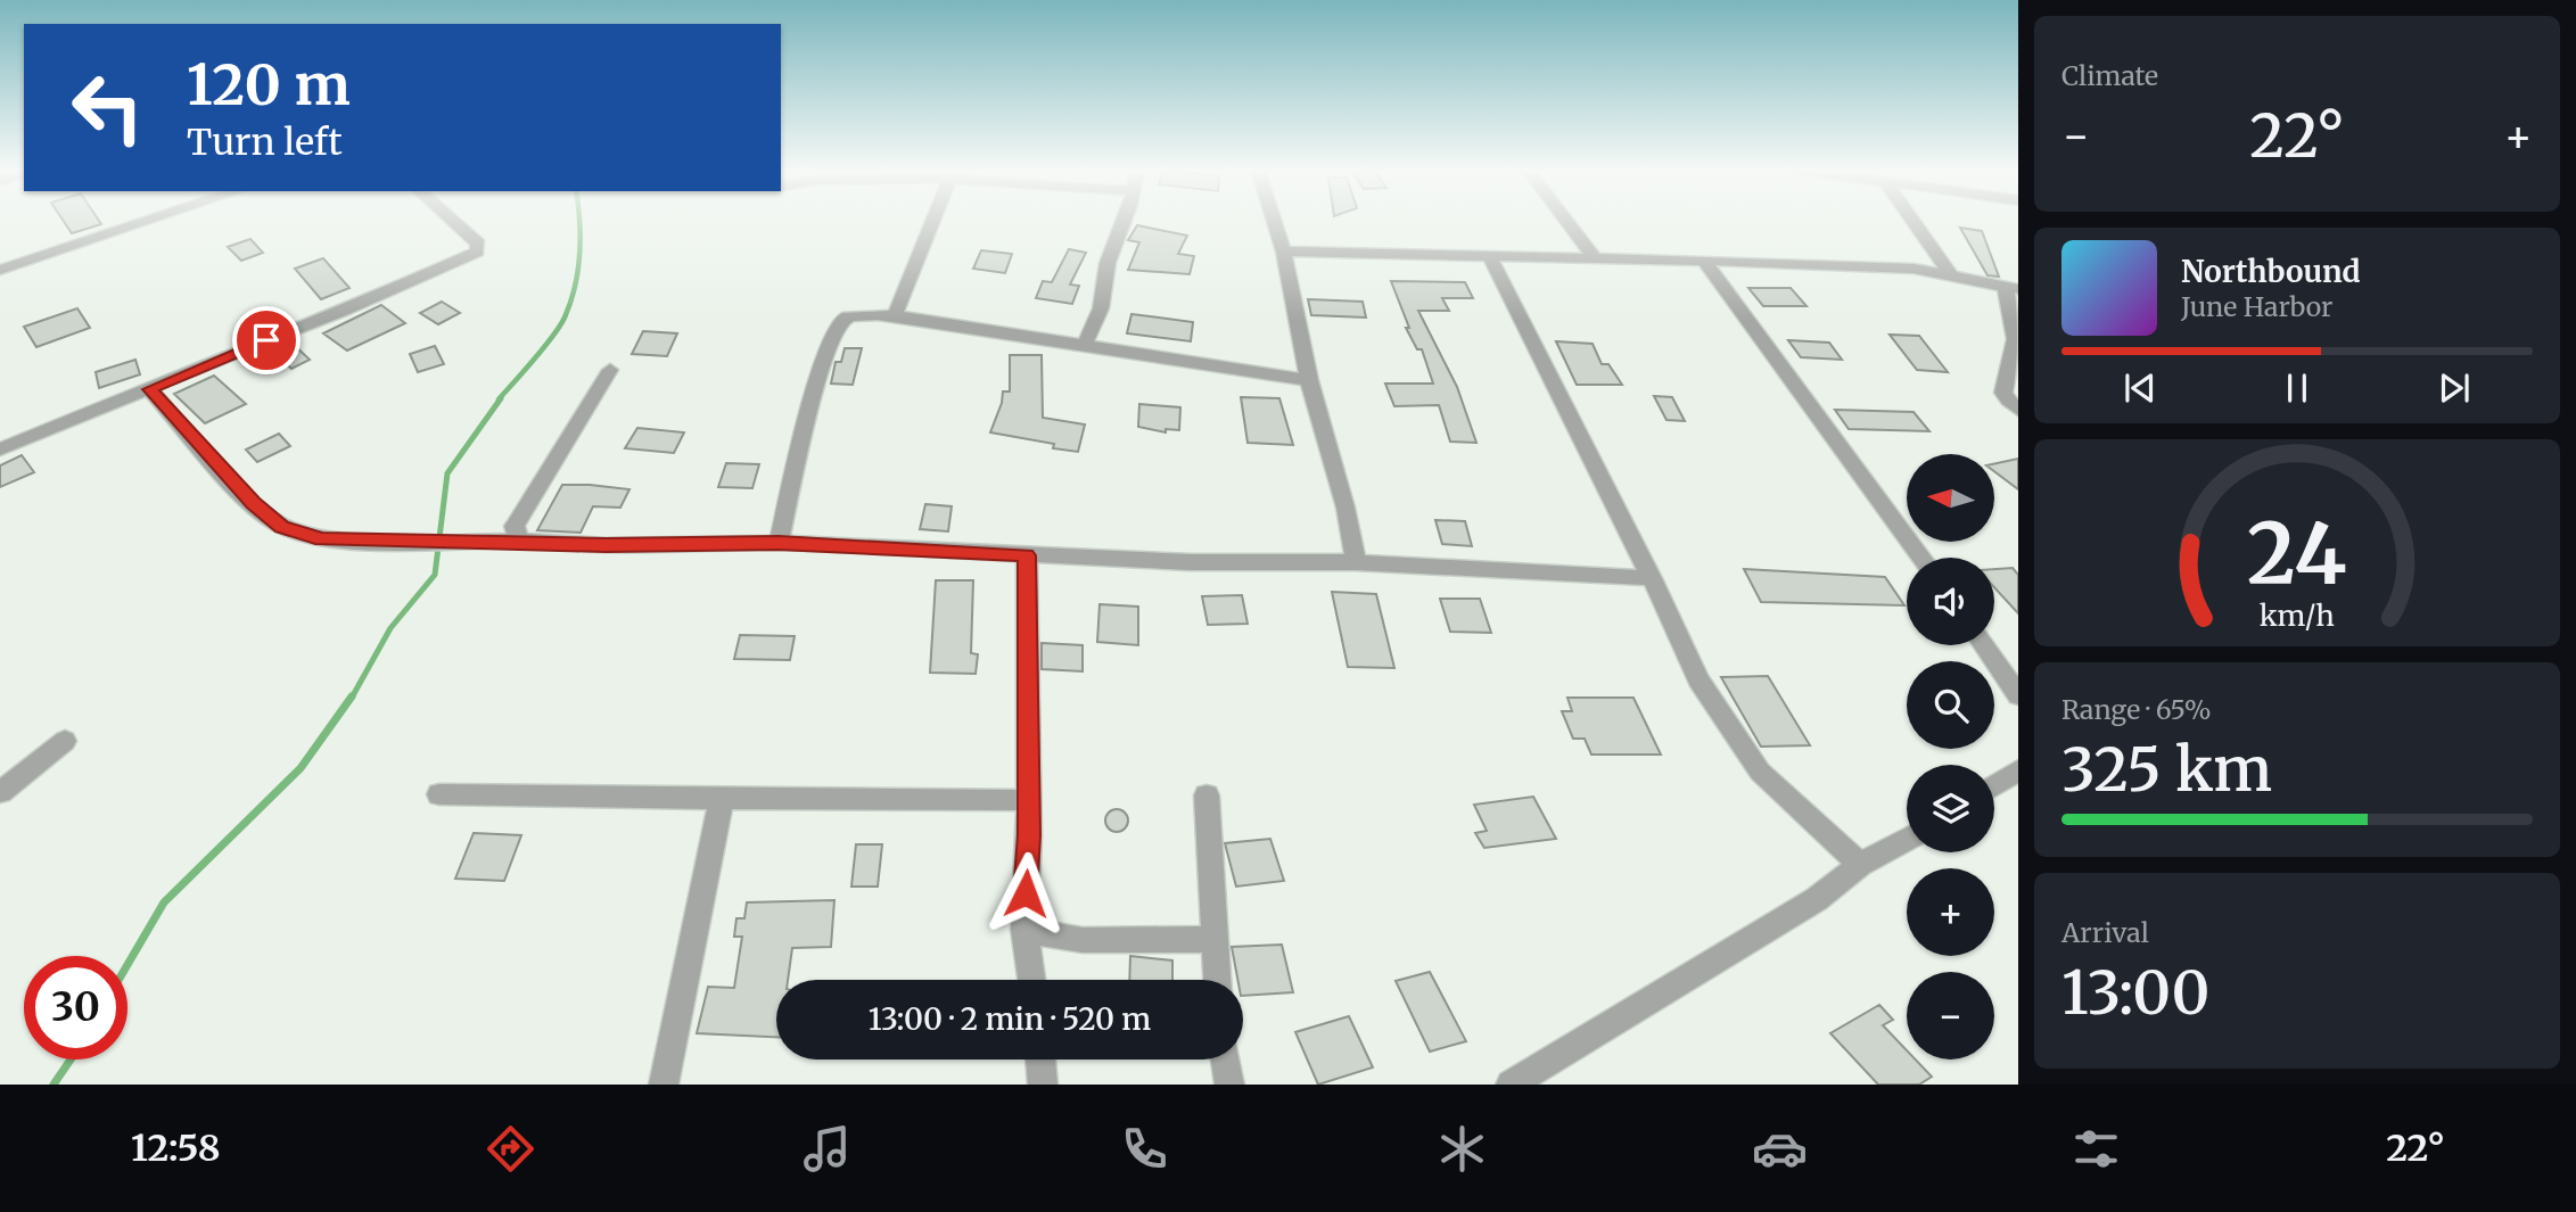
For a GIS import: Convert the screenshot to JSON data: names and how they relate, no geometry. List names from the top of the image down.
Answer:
{
  "north": "left",
  "page": {
    "tile": [
      "Climate",
      ["Range · 65%", "325 km"],
      ["Arrival", "13:00"]
    ],
    "turn": ["120 m", "Turn left"],
    "heat": ["−", "22°", "+"],
    "song": ["Northbound", "June Harbor"],
    "map_buttons": ["+", "−"],
    "limit": "30",
    "trip": "13:00 · 2 min · 520 m",
    "tabs": ["12:58", "22°"],
    "gauge": ["24", "km/h"]
  }
}
